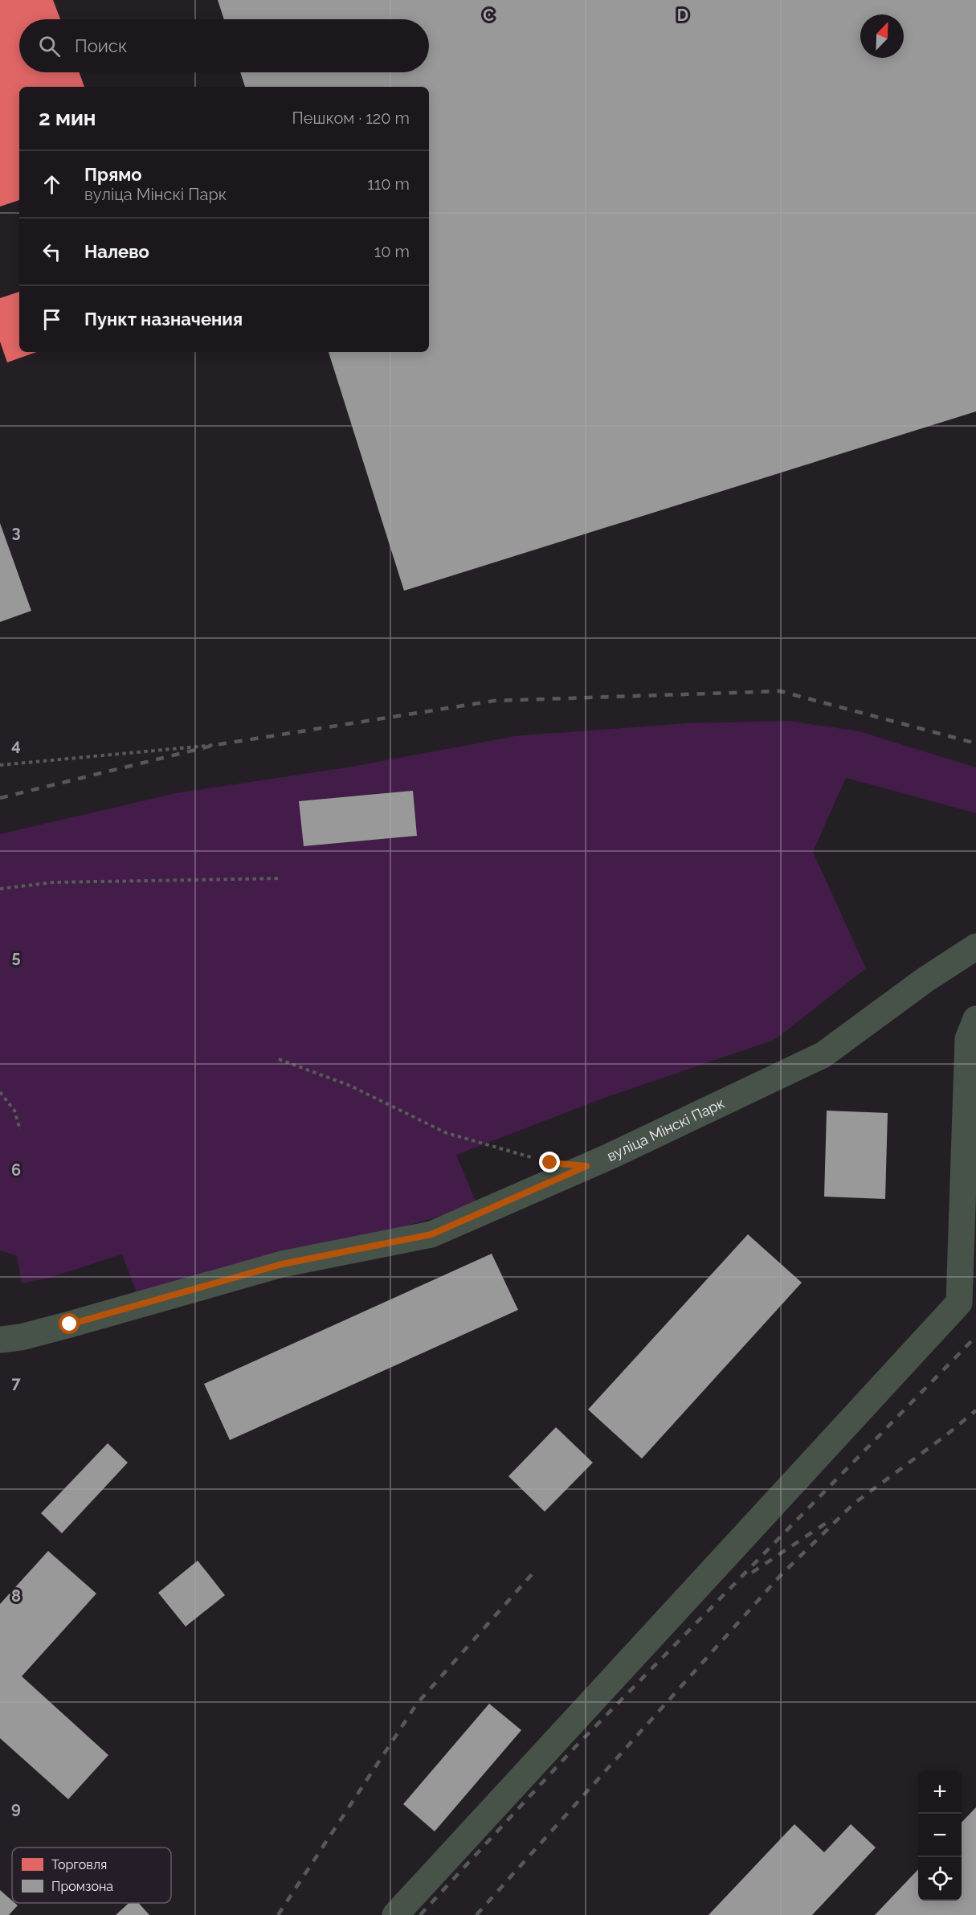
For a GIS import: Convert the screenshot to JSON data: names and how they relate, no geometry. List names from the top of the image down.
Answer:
{
  "streets": {
    "street": ["вуліца Мінскі Парк"]
  },
  "legend": ["Торговля", "Промзона"],
  "north": "top right",
  "page": {
    "search": "Поиск",
    "heading": ["2 мин", "Пешком · 120 m"],
    "list": [
      ["Прямо", "вуліца Мінскі Парк", "110 m"],
      ["Налево", "10 m"],
      "Пункт назначения"
    ],
    "map_buttons": ["+", "−"]
  },
  "grid": {
    "columns": ["C", "D"],
    "rows": [
      "3",
      "4",
      "5",
      "6",
      "7",
      "8",
      "9"
    ]
  }
}
